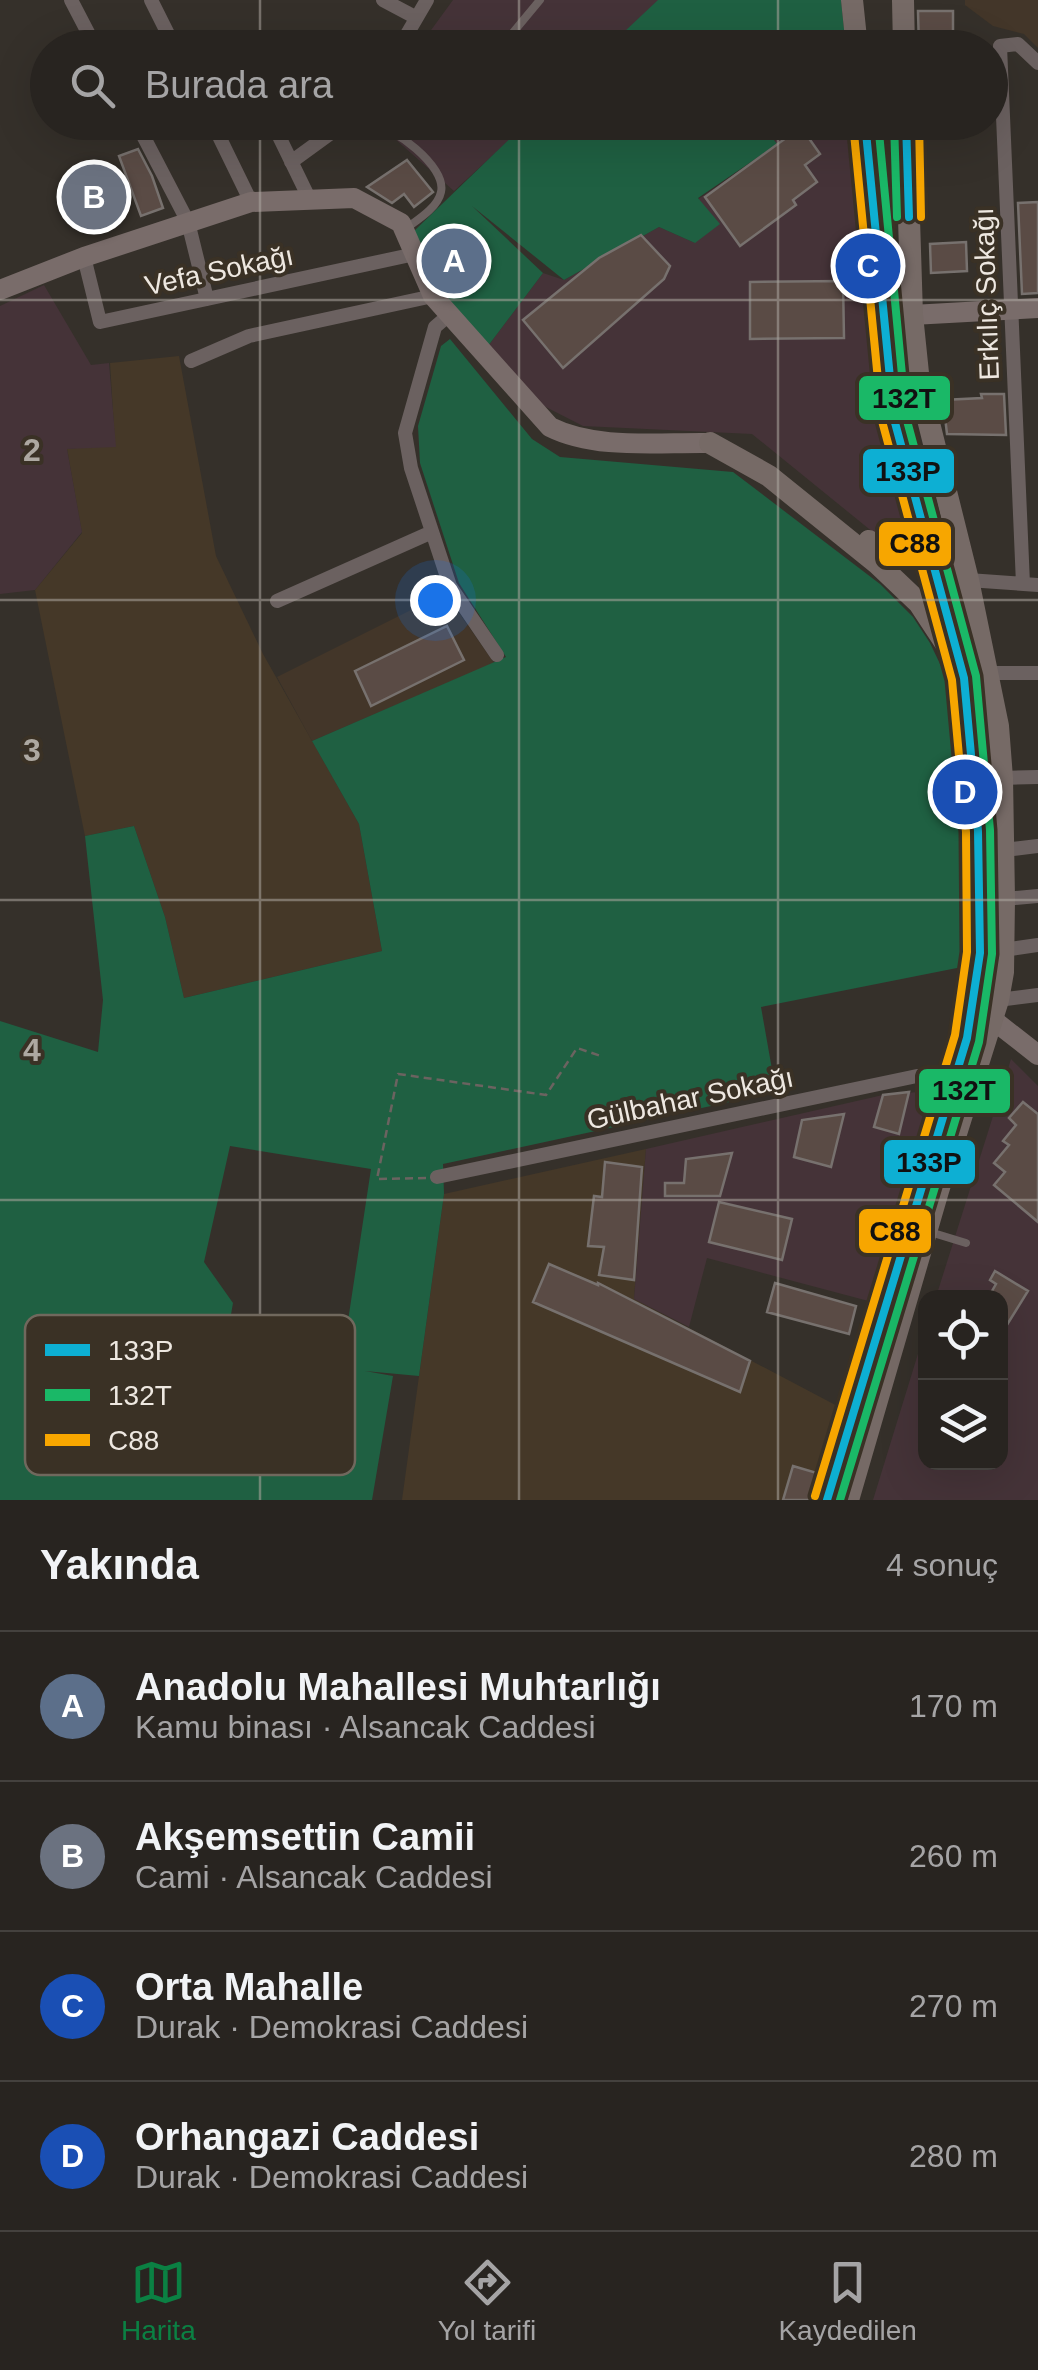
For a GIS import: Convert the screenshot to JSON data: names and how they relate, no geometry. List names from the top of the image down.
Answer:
{
  "streets": {
    "street": ["Vefa Sokağı", "Erkılıç Sokağı", "Gülbahar Sokağı"]
  },
  "lines": ["transit line 133P", "transit line 132T", "transit line C88"],
  "legend": ["133P", "132T", "C88"],
  "page": {
    "search": "Burada ara",
    "pins": [
      "B",
      "A",
      "C",
      "D"
    ],
    "heading": ["Yakında", "4 sonuç"],
    "list": [
      {
        "mark": "A",
        "name": "Anadolu Mahallesi Muhtarlığı",
        "note": "Kamu binası · Alsancak Caddesi",
        "value": "170 m"
      },
      {
        "mark": "B",
        "name": "Akşemsettin Camii",
        "note": "Cami · Alsancak Caddesi",
        "value": "260 m"
      },
      {
        "mark": "C",
        "name": "Orta Mahalle",
        "note": "Durak · Demokrasi Caddesi",
        "value": "270 m"
      },
      {
        "mark": "D",
        "name": "Orhangazi Caddesi",
        "note": "Durak · Demokrasi Caddesi",
        "value": "280 m"
      }
    ],
    "nav": ["Harita", "Yol tarifi", "Kaydedilen"]
  },
  "grid": {
    "rows": ["2", "3", "4"]
  }
}
